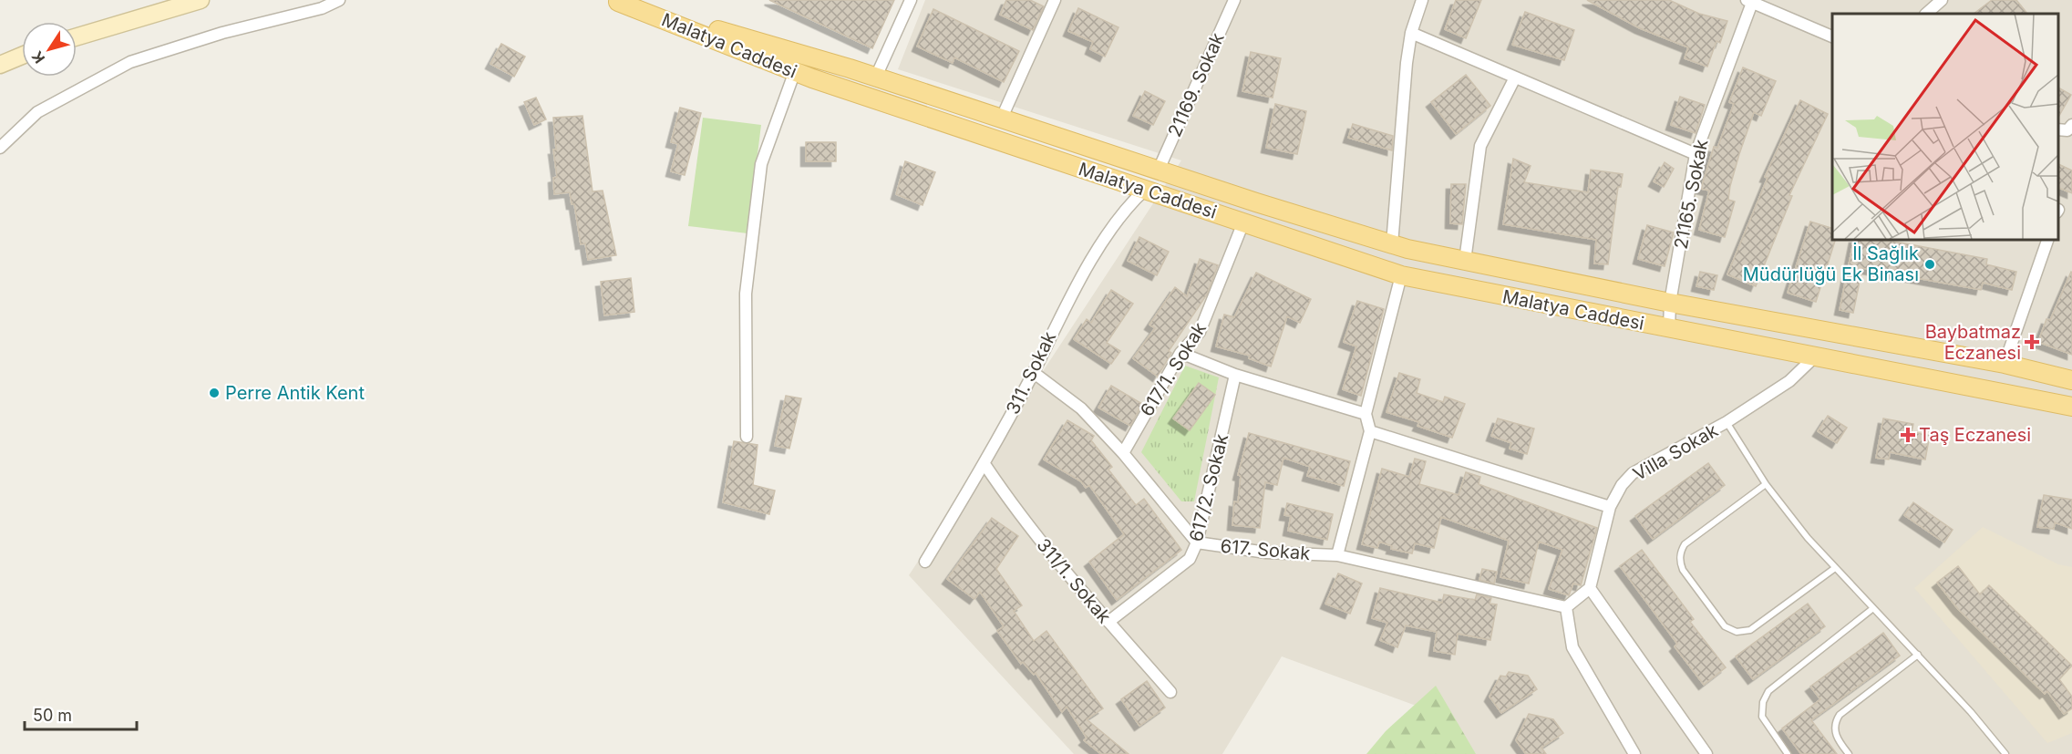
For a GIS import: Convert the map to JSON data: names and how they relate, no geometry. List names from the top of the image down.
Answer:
{
  "streets": {
    "main road": ["Malatya Caddesi"],
    "street": [
      "21169. Sokak",
      "21165. Sokak",
      "617/1. Sokak",
      "311. Sokak",
      "Villa Sokak",
      "617/2. Sokak",
      "617. Sokak",
      "311/1. Sokak"
    ]
  },
  "crossings": [
    ["Malatya Caddesi", "21169. Sokak"],
    ["Malatya Caddesi", "21165. Sokak"],
    ["Malatya Caddesi", "617/1. Sokak"],
    ["Malatya Caddesi", "311. Sokak"],
    ["Malatya Caddesi", "Villa Sokak"],
    ["617/1. Sokak", "617. Sokak"],
    ["311. Sokak", "617. Sokak"],
    ["311. Sokak", "311/1. Sokak"],
    ["617/2. Sokak", "617. Sokak"],
    ["617/2. Sokak", "311/1. Sokak"]
  ],
  "places": {
    "other": ["İl Sağlık Müdürlüğü Ek Binası", "Perre Antik Kent"],
    "health": ["Baybatmaz Eczanesi", "Taş Eczanesi"]
  },
  "scale_bar": "50 m",
  "north": "bottom left"
}
